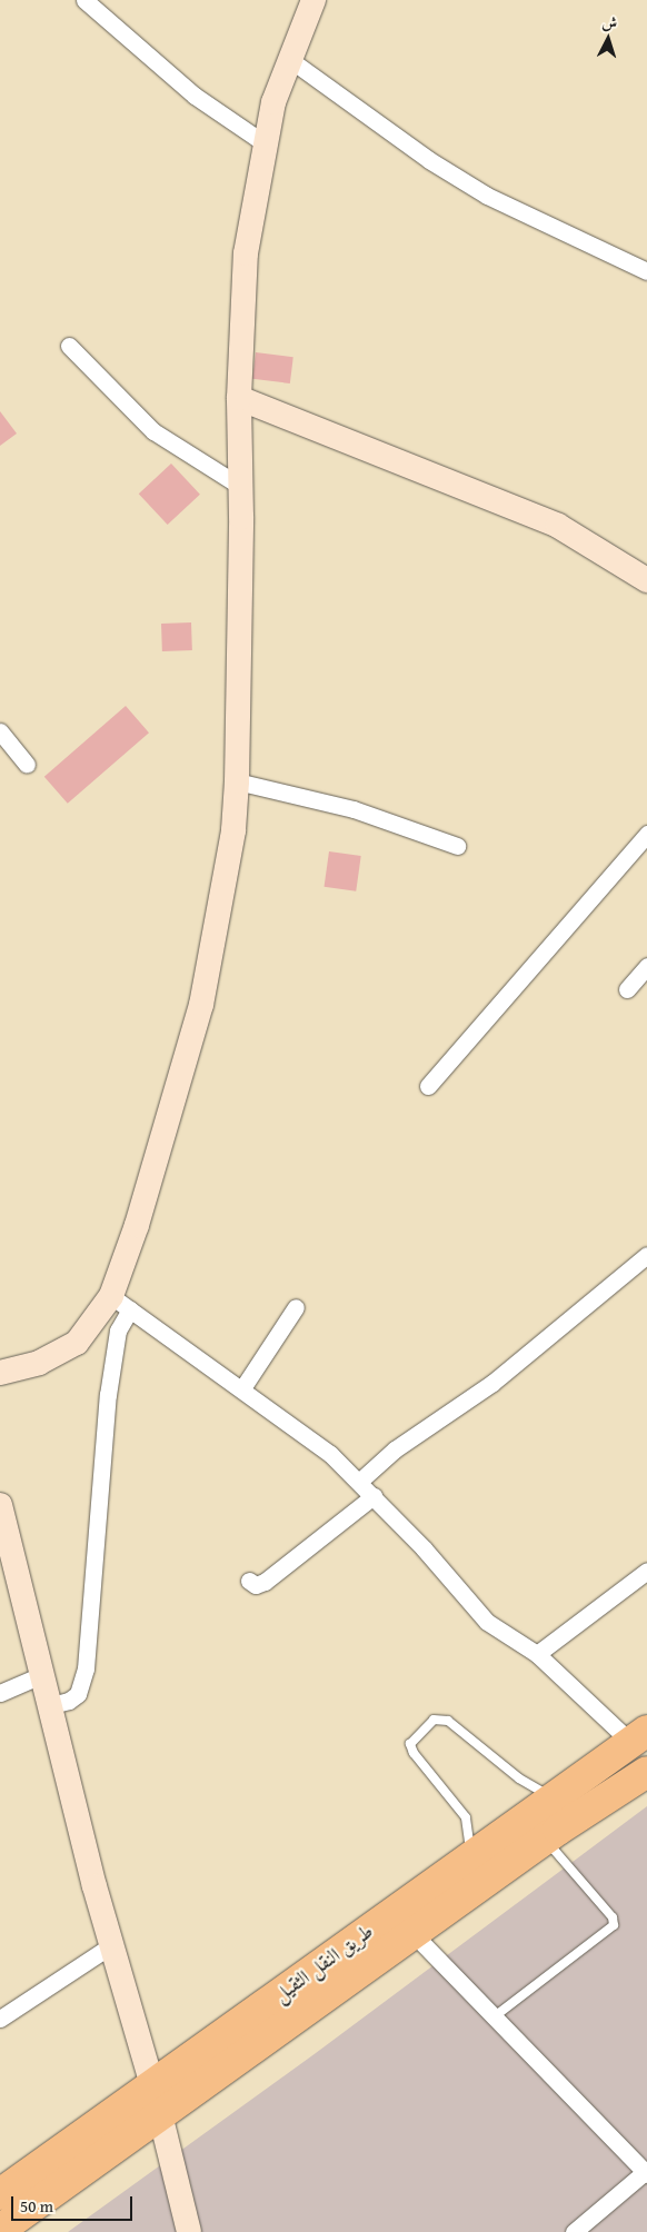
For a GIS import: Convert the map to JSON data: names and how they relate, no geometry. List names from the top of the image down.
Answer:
{
  "streets": {
    "highway": ["طريق النقل الثقيل"]
  },
  "scale_bar": "50 m",
  "north": "top"
}
